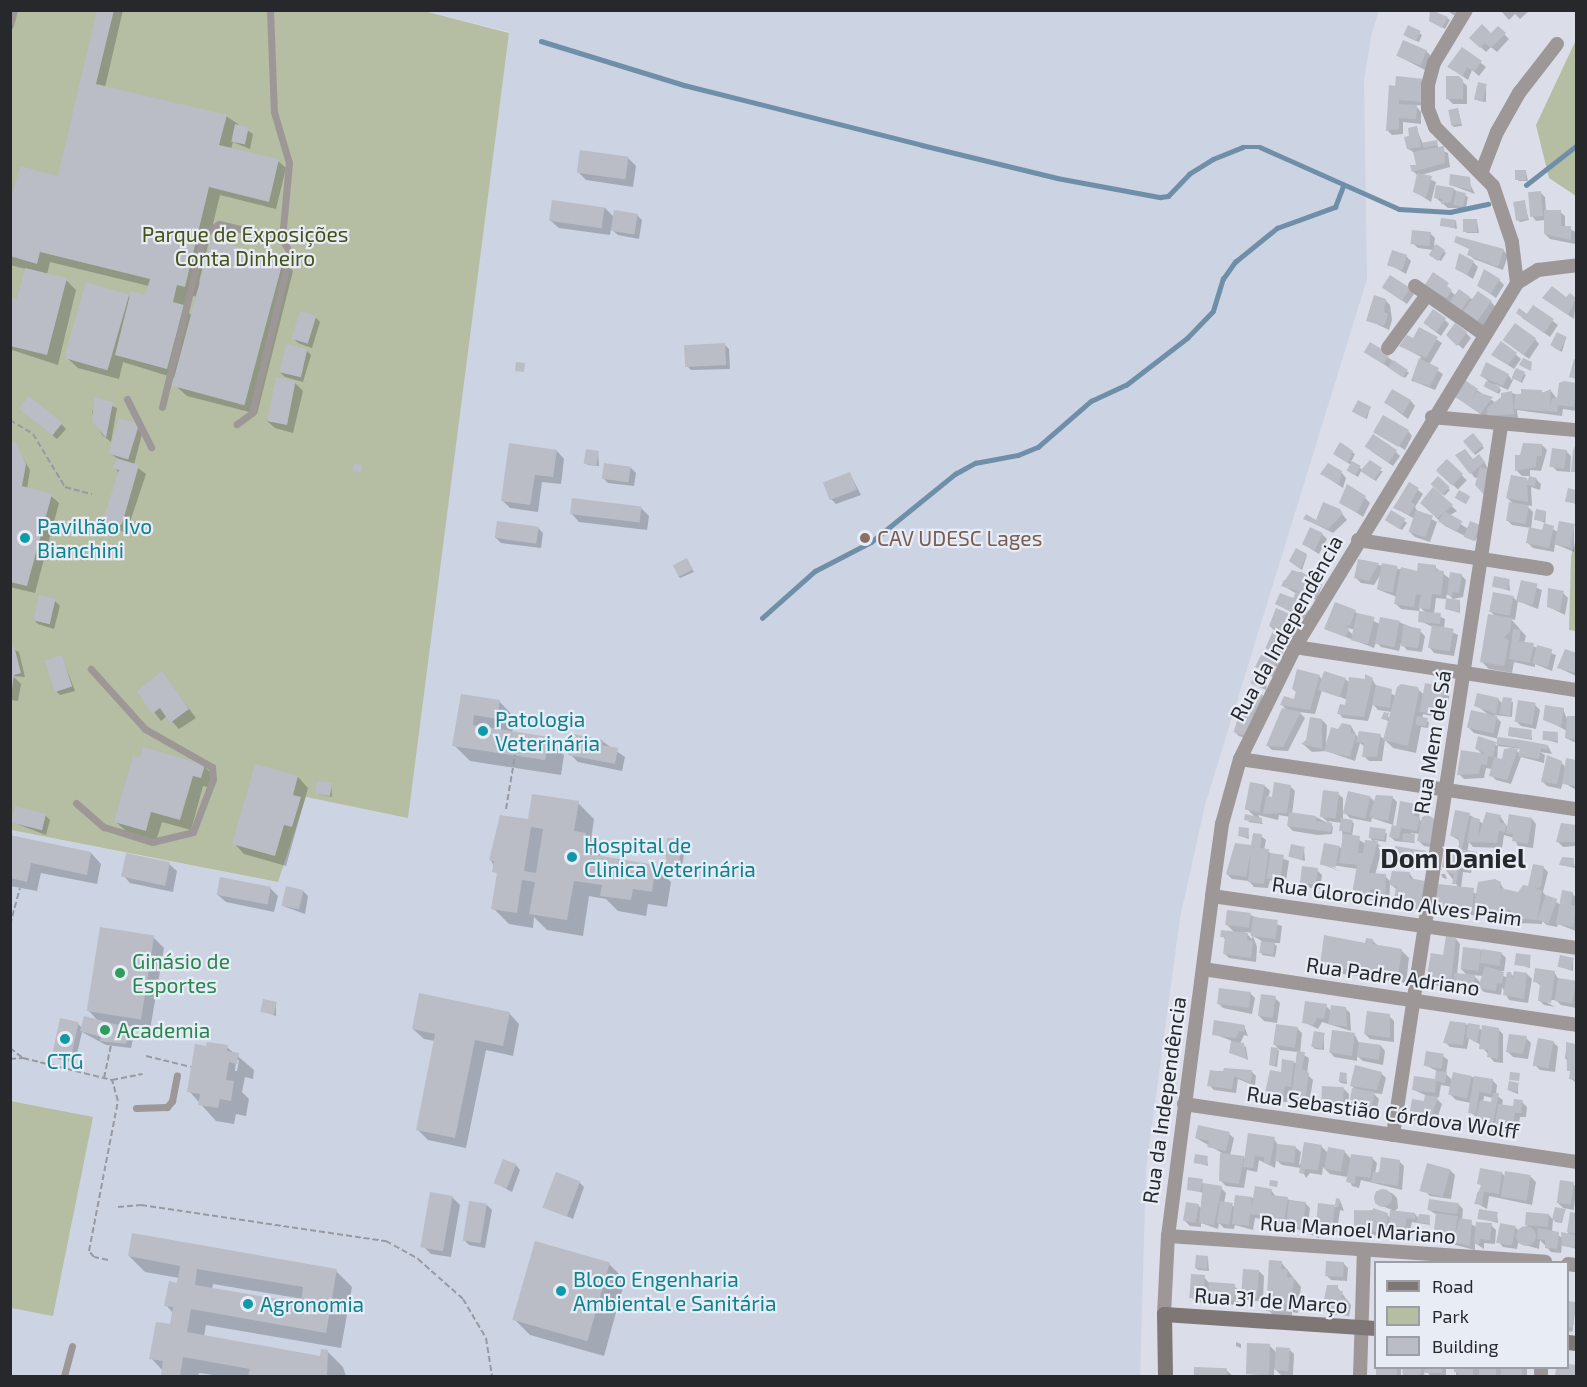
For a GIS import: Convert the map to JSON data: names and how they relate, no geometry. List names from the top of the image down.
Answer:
{
  "streets": {
    "main road": ["Rua da Independência", "Rua 31 de Março"],
    "street": [
      "Rua Mem de Sá",
      "Rua Glorocindo Alves Paim",
      "Rua Padre Adriano",
      "Rua Sebastião Córdova Wolff",
      "Rua Manoel Mariano"
    ]
  },
  "crossings": [
    ["Rua da Independência", "Rua Glorocindo Alves Paim"],
    ["Rua da Independência", "Rua Padre Adriano"],
    ["Rua da Independência", "Rua Sebastião Córdova Wolff"],
    ["Rua da Independência", "Rua Manoel Mariano"],
    ["Rua da Independência", "Rua 31 de Março"],
    ["Rua Mem de Sá", "Rua Glorocindo Alves Paim"],
    ["Rua Mem de Sá", "Rua Padre Adriano"],
    ["Rua Mem de Sá", "Rua Sebastião Córdova Wolff"]
  ],
  "districts": ["Dom Daniel"],
  "parks": ["Parque de Exposições Conta Dinheiro"],
  "places": [
    "Pavilhão Ivo Bianchini",
    "CAV UDESC Lages",
    "Patologia Veterinária",
    "Hospital de Clinica Veterinária",
    "Ginásio de Esportes",
    "Academia",
    "CTG",
    "Bloco Engenharia Ambiental e Sanitária",
    "Agronomia"
  ],
  "legend": ["Road", "Park", "Building"]
}
